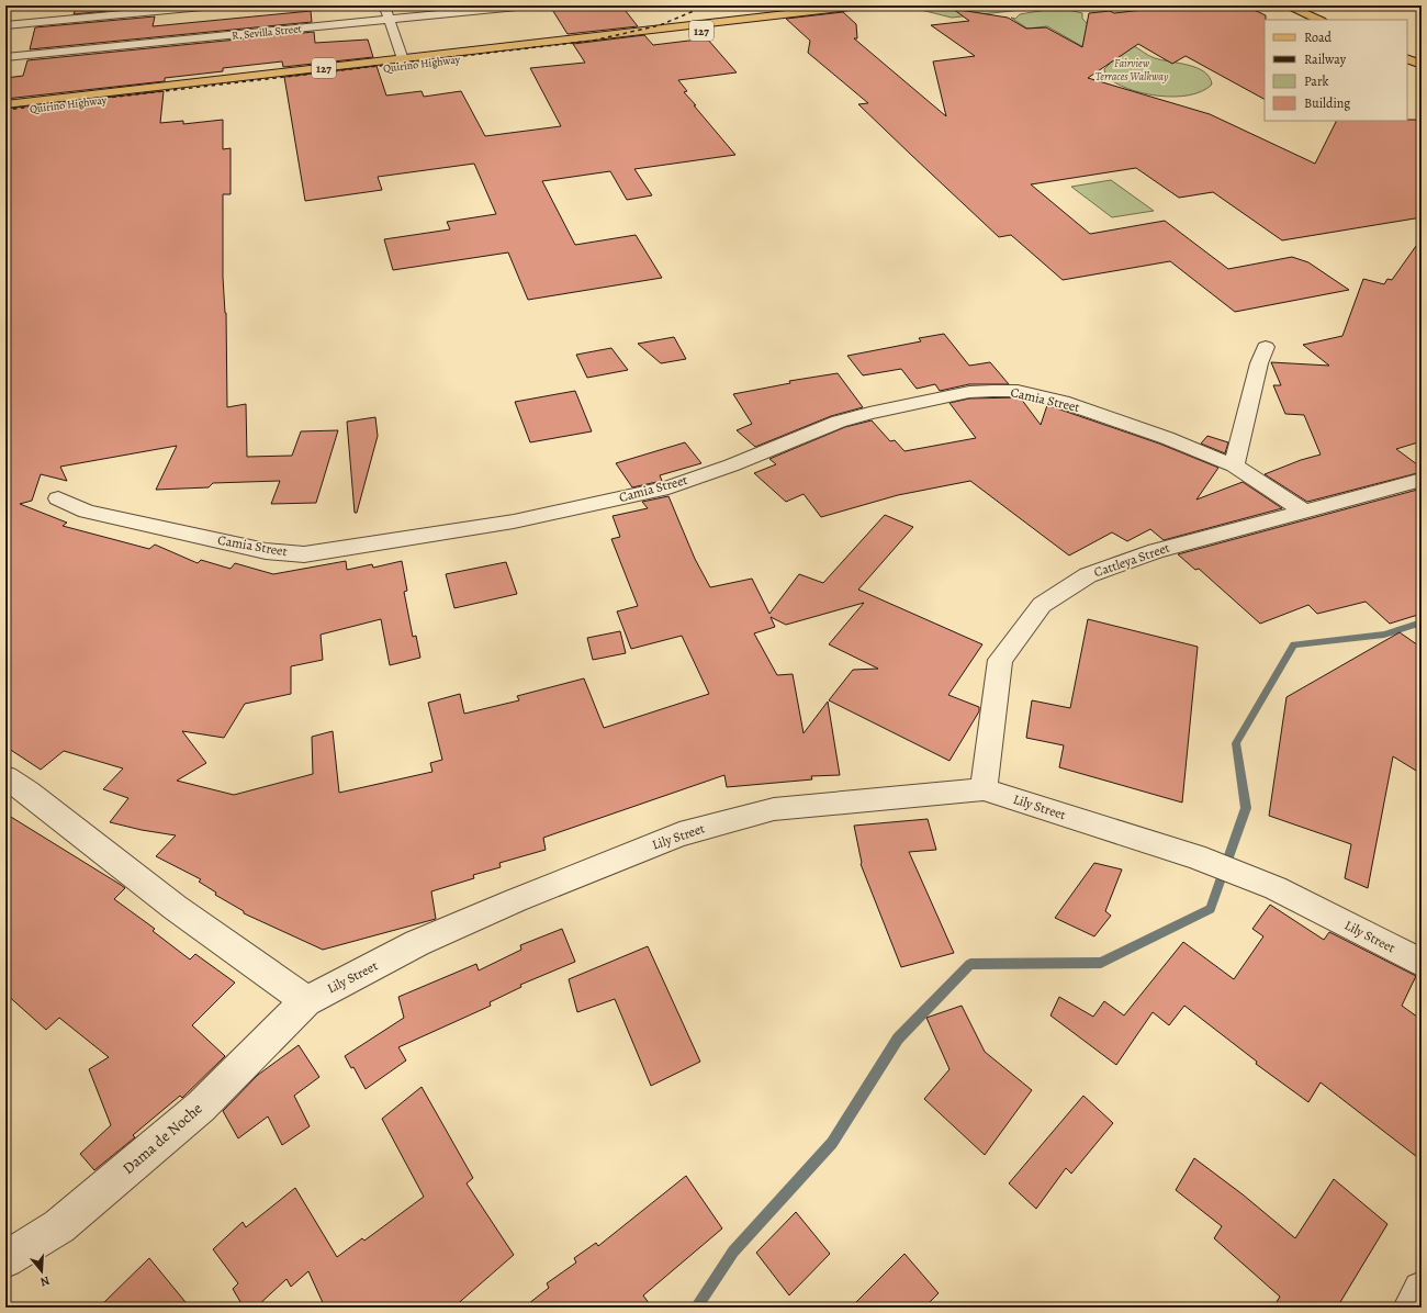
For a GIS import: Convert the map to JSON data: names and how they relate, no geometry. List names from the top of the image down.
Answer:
{
  "streets": {
    "main road": ["127", "Quirino Highway"],
    "street": [
      "R. Sevilla Street",
      "Camia Street",
      "Cattleya Street",
      "Lily Street",
      "Dama de Noche"
    ]
  },
  "crossings": [
    ["Camia Street", "Cattleya Street"],
    ["Cattleya Street", "Lily Street"],
    ["Lily Street", "Dama de Noche"]
  ],
  "parks": ["Fairview Terraces Walkway"],
  "legend": [
    "Road",
    "Railway",
    "Park",
    "Building"
  ],
  "north": "bottom"
}
